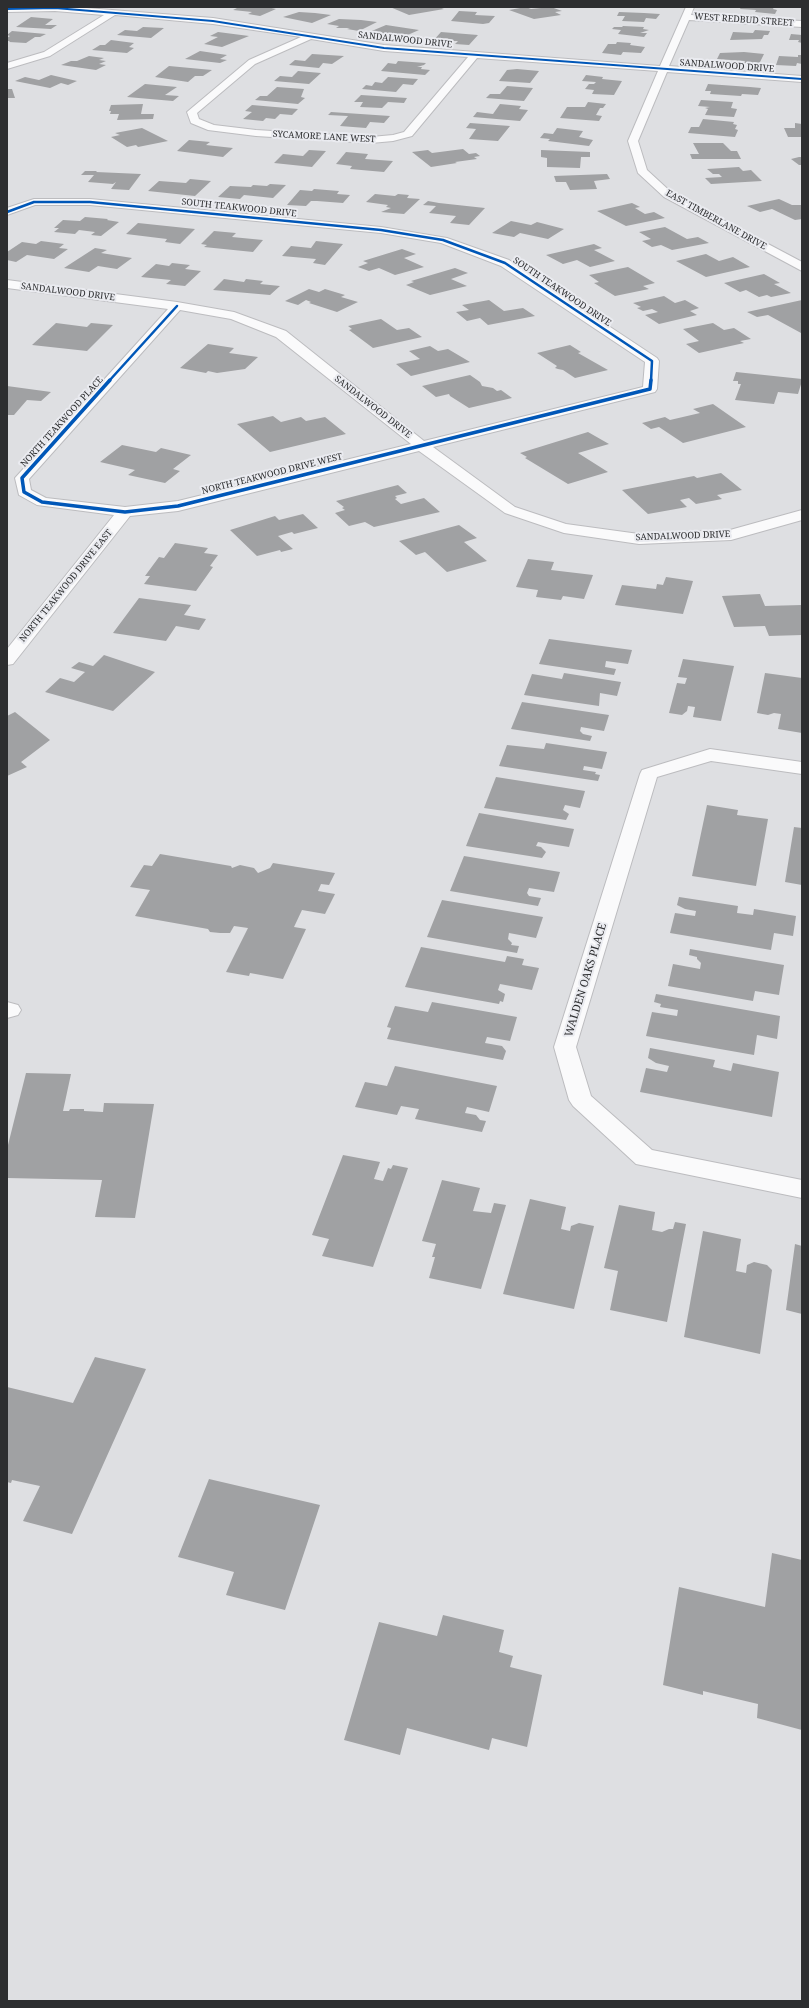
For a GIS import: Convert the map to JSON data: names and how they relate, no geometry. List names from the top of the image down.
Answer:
{
  "streets": {
    "street": [
      "WEST REDBUD STREET",
      "SANDALWOOD DRIVE",
      "SYCAMORE LANE WEST",
      "SOUTH TEAKWOOD DRIVE",
      "EAST TIMBERLANE DRIVE",
      "NORTH TEAKWOOD PLACE",
      "NORTH TEAKWOOD DRIVE WEST",
      "NORTH TEAKWOOD DRIVE EAST",
      "WALDEN OAKS PLACE"
    ]
  },
  "crossings": [
    ["WEST REDBUD STREET", "EAST TIMBERLANE DRIVE"],
    ["SANDALWOOD DRIVE", "SYCAMORE LANE WEST"],
    ["SANDALWOOD DRIVE", "SOUTH TEAKWOOD DRIVE"],
    ["SANDALWOOD DRIVE", "EAST TIMBERLANE DRIVE"],
    ["SANDALWOOD DRIVE", "NORTH TEAKWOOD PLACE"],
    ["SANDALWOOD DRIVE", "NORTH TEAKWOOD DRIVE WEST"],
    ["SOUTH TEAKWOOD DRIVE", "NORTH TEAKWOOD DRIVE WEST"],
    ["NORTH TEAKWOOD PLACE", "NORTH TEAKWOOD DRIVE WEST"],
    ["NORTH TEAKWOOD PLACE", "NORTH TEAKWOOD DRIVE EAST"],
    ["NORTH TEAKWOOD DRIVE WEST", "NORTH TEAKWOOD DRIVE EAST"]
  ]
}
